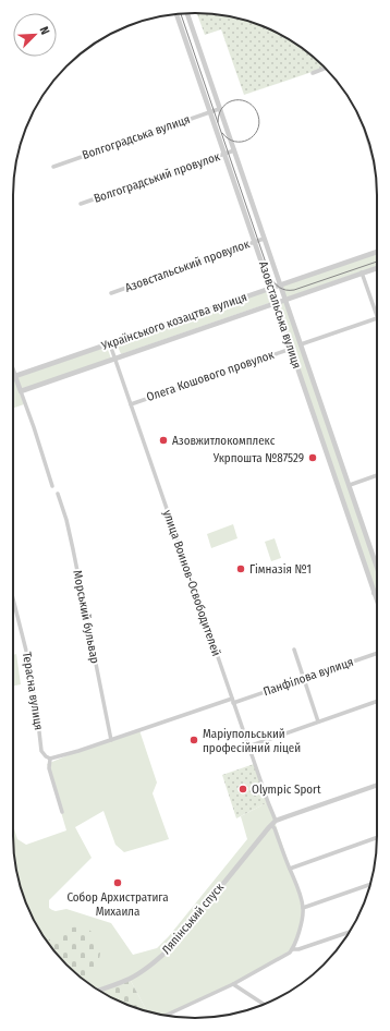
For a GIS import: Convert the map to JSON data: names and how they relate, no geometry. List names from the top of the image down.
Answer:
{
  "streets": {
    "street": [
      "Волгоградська вулиця",
      "Волгоградський провулок",
      "Азовстальський провулок",
      "Азовстальська вулиця",
      "Українського козацтва вулиця",
      "Олега Кошового провулок",
      "улица Воинов-Освободителей",
      "Морський бульвар",
      "Панфілова вулиця",
      "Терасна вулиця",
      "Ляпінський спуск"
    ]
  },
  "crossings": [
    ["Волгоградська вулиця", "Азовстальська вулиця"],
    ["Волгоградський провулок", "Азовстальська вулиця"],
    ["Азовстальський провулок", "Азовстальська вулиця"],
    ["Азовстальська вулиця", "Українського козацтва вулиця"],
    ["Азовстальська вулиця", "Олега Кошового провулок"],
    ["Українського козацтва вулиця", "улица Воинов-Освободителей"],
    ["Олега Кошового провулок", "улица Воинов-Освободителей"],
    ["улица Воинов-Освободителей", "Панфілова вулиця"],
    ["улица Воинов-Освободителей", "Ляпінський спуск"]
  ],
  "places": [
    "Азовжитлокомплекс",
    "Укрпошта №87529",
    "Гімназія №1",
    "Маріупольський професійний ліцей",
    "Olympic Sport",
    "Собор Архистратига Михаила"
  ],
  "north": "top right"
}
